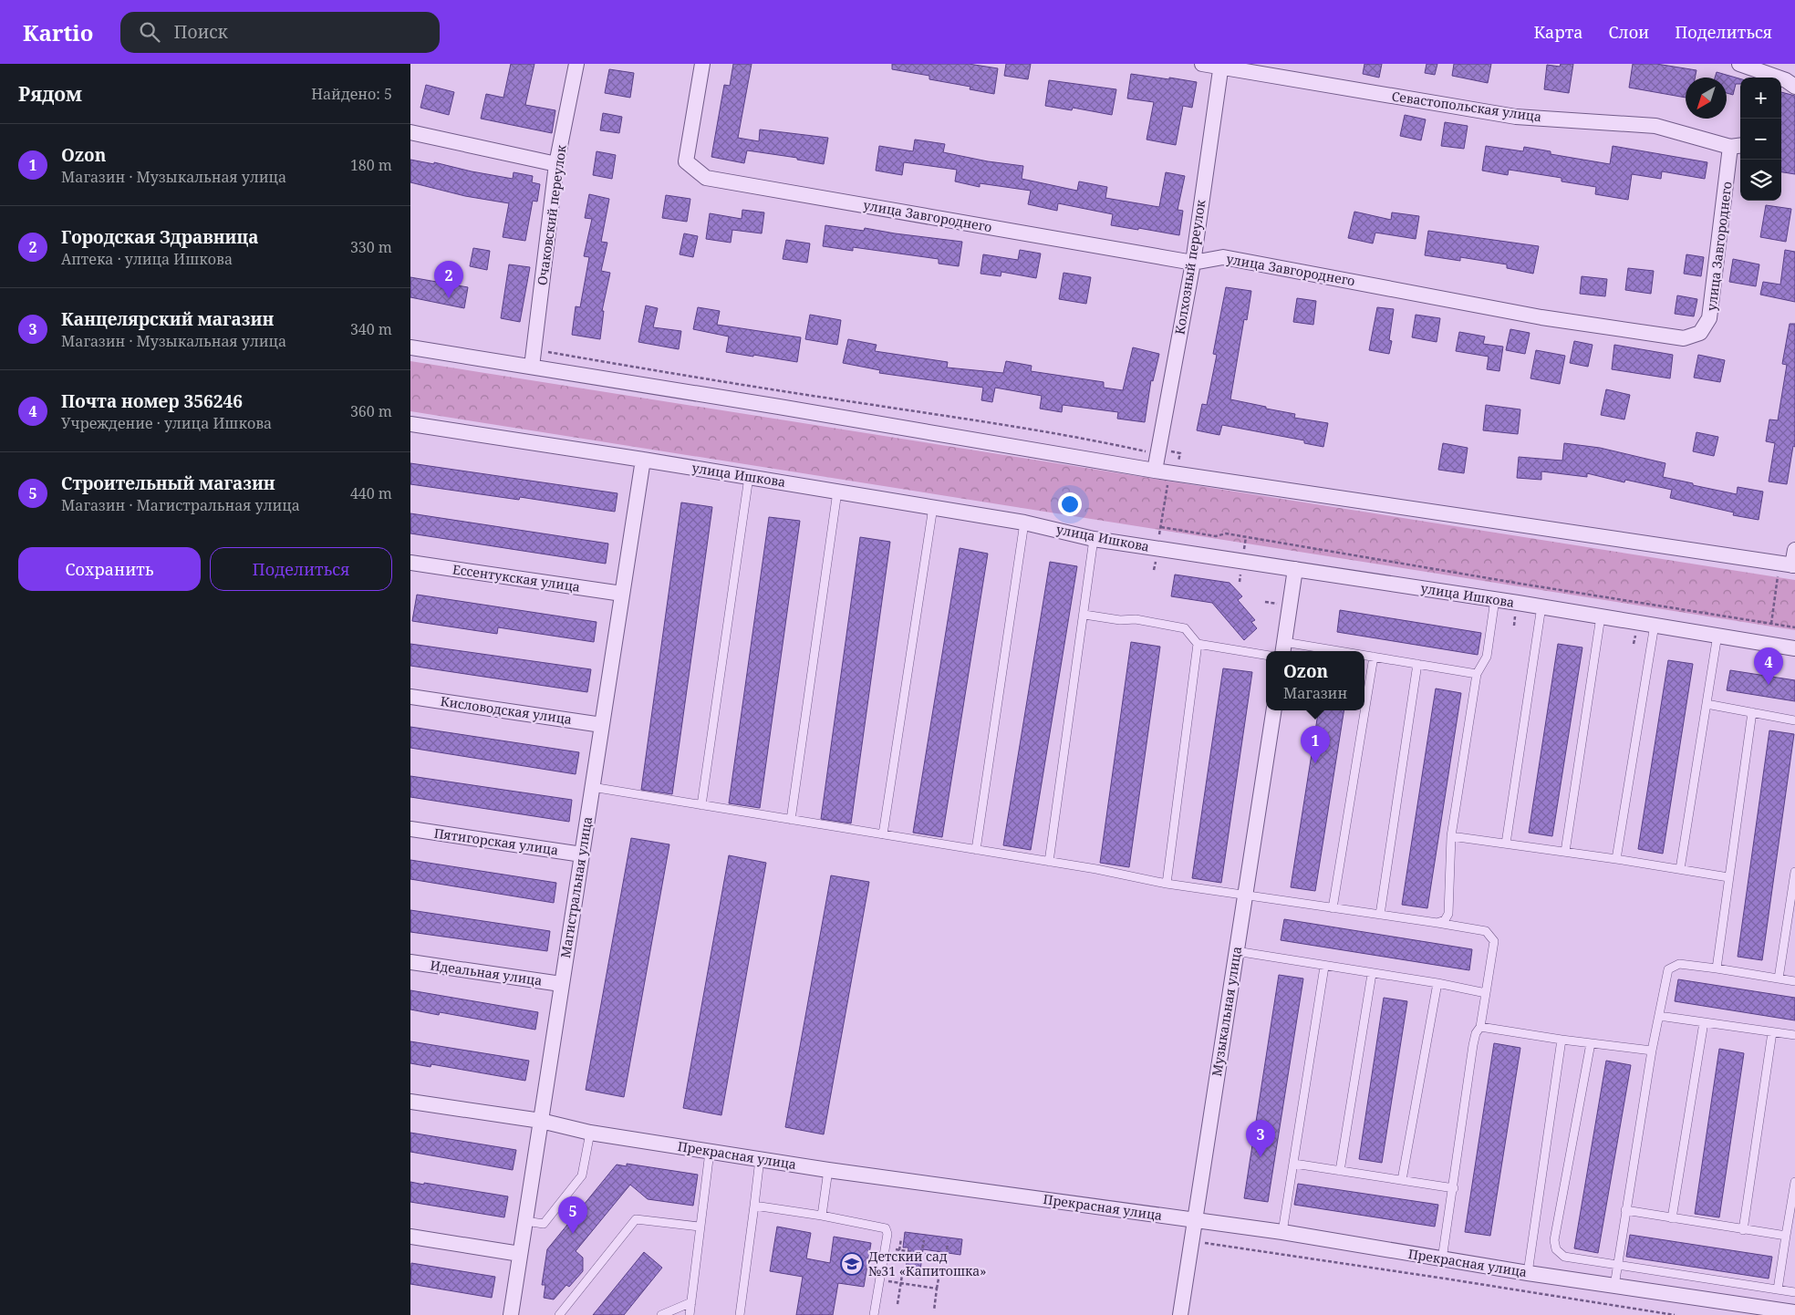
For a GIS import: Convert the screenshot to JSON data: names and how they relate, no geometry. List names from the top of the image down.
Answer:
{
  "streets": {
    "street": [
      "Севастопольская улица",
      "Очаковский переулок",
      "улица Завгороднего",
      "Колхозный переулок",
      "улица Ишкова",
      "Ессентукская улица",
      "Кисловодская улица",
      "Пятигорская улица",
      "Магистральная улица",
      "Идеальная улица",
      "Музыкальная улица",
      "Прекрасная улица"
    ]
  },
  "crossings": [
    ["Севастопольская улица", "улица Завгороднего"],
    ["Севастопольская улица", "Колхозный переулок"],
    ["улица Завгороднего", "Колхозный переулок"],
    ["улица Ишкова", "Магистральная улица"],
    ["Ессентукская улица", "Магистральная улица"],
    ["Кисловодская улица", "Магистральная улица"],
    ["Пятигорская улица", "Магистральная улица"],
    ["Магистральная улица", "Идеальная улица"],
    ["Магистральная улица", "Прекрасная улица"],
    ["Музыкальная улица", "Прекрасная улица"]
  ],
  "places": {
    "school or university": ["Детский сад №31 «Капитошка»"]
  },
  "north": "bottom left",
  "page": {
    "header": "Kartio",
    "search": "Поиск",
    "nav": ["Карта", "Слои", "Поделиться"],
    "heading": ["Рядом", "Найдено: 5"],
    "map_buttons": ["+", "−"],
    "list": [
      {
        "mark": "1",
        "name": "Ozon",
        "note": "Магазин · Музыкальная улица",
        "value": "180 m"
      },
      {
        "mark": "2",
        "name": "Городская Здравница",
        "note": "Аптека · улица Ишкова",
        "value": "330 m"
      },
      {
        "mark": "3",
        "name": "Канцелярский магазин",
        "note": "Магазин · Музыкальная улица",
        "value": "340 m"
      },
      {
        "mark": "4",
        "name": "Почта номер 356246",
        "note": "Учреждение · улица Ишкова",
        "value": "360 m"
      },
      {
        "mark": "5",
        "name": "Строительный магазин",
        "note": "Магазин · Магистральная улица",
        "value": "440 m"
      }
    ],
    "pins": [
      "2",
      "4",
      "1",
      "3",
      "5"
    ],
    "buttons": ["Сохранить", "Поделиться"],
    "popup": ["Ozon", "Магазин"]
  }
}
